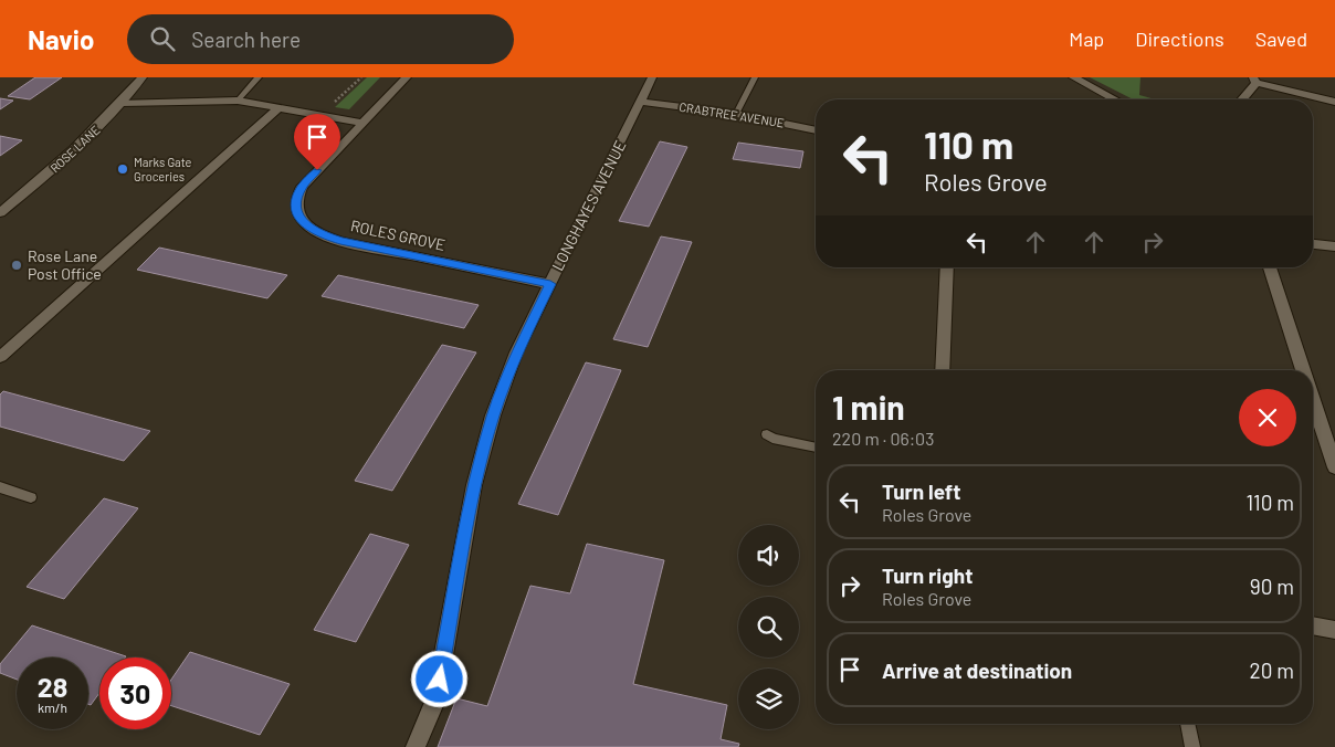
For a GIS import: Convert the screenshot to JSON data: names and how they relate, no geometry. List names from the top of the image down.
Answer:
{
  "streets": {
    "street": [
      "CRABTREE AVENUE",
      "ROSE LANE",
      "LONGHAYES AVENUE",
      "ROLES GROVE"
    ]
  },
  "crossings": [
    ["CRABTREE AVENUE", "LONGHAYES AVENUE"],
    ["LONGHAYES AVENUE", "ROLES GROVE"]
  ],
  "places": ["Marks Gate Groceries", "Rose Lane Post Office"],
  "page": {
    "header": "Navio",
    "search": "Search here",
    "nav": ["Map", "Directions", "Saved"],
    "turn": ["110 m", "Roles Grove"],
    "heading": ["1 min", "220 m · 06:03"],
    "list": [
      {
        "name": "Turn left",
        "note": "Roles Grove",
        "value": "110 m"
      },
      {
        "name": "Turn right",
        "note": "Roles Grove",
        "value": "90 m"
      },
      {
        "name": "Arrive at destination",
        "value": "20 m"
      }
    ],
    "speed": "28 km/h",
    "limit": "30"
  }
}
